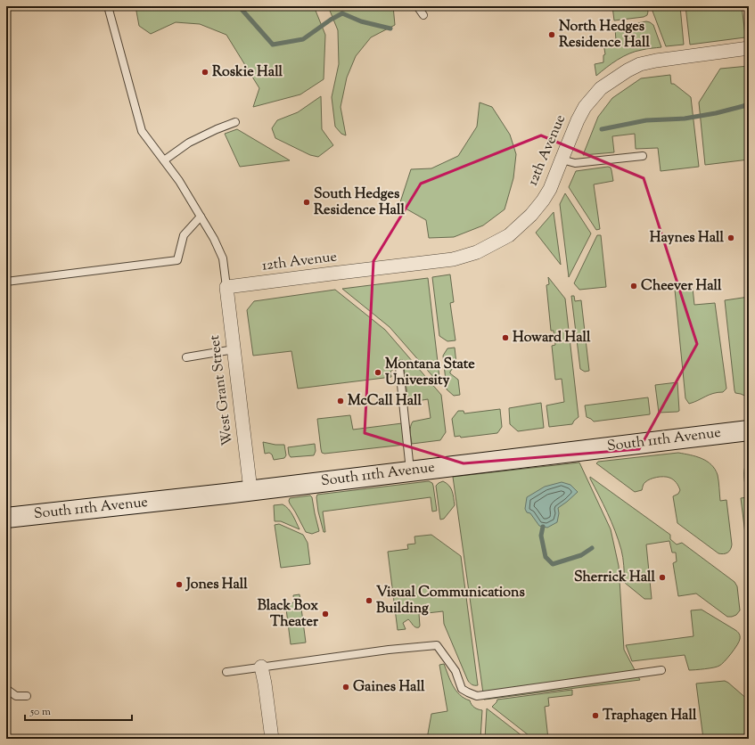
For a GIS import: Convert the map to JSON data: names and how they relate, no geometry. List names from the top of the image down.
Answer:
{
  "streets": {
    "street": ["12th Avenue", "West Grant Street", "South 11th Avenue"]
  },
  "crossings": [
    ["12th Avenue", "West Grant Street"],
    ["West Grant Street", "South 11th Avenue"]
  ],
  "places": [
    "North Hedges Residence Hall",
    "Roskie Hall",
    "South Hedges Residence Hall",
    "Haynes Hall",
    "Cheever Hall",
    "Howard Hall",
    "Montana State University",
    "McCall Hall",
    "Sherrick Hall",
    "Jones Hall",
    "Visual Communications Building",
    "Black Box Theater",
    "Gaines Hall",
    "Traphagen Hall"
  ],
  "scale_bar": "50 m"
}
